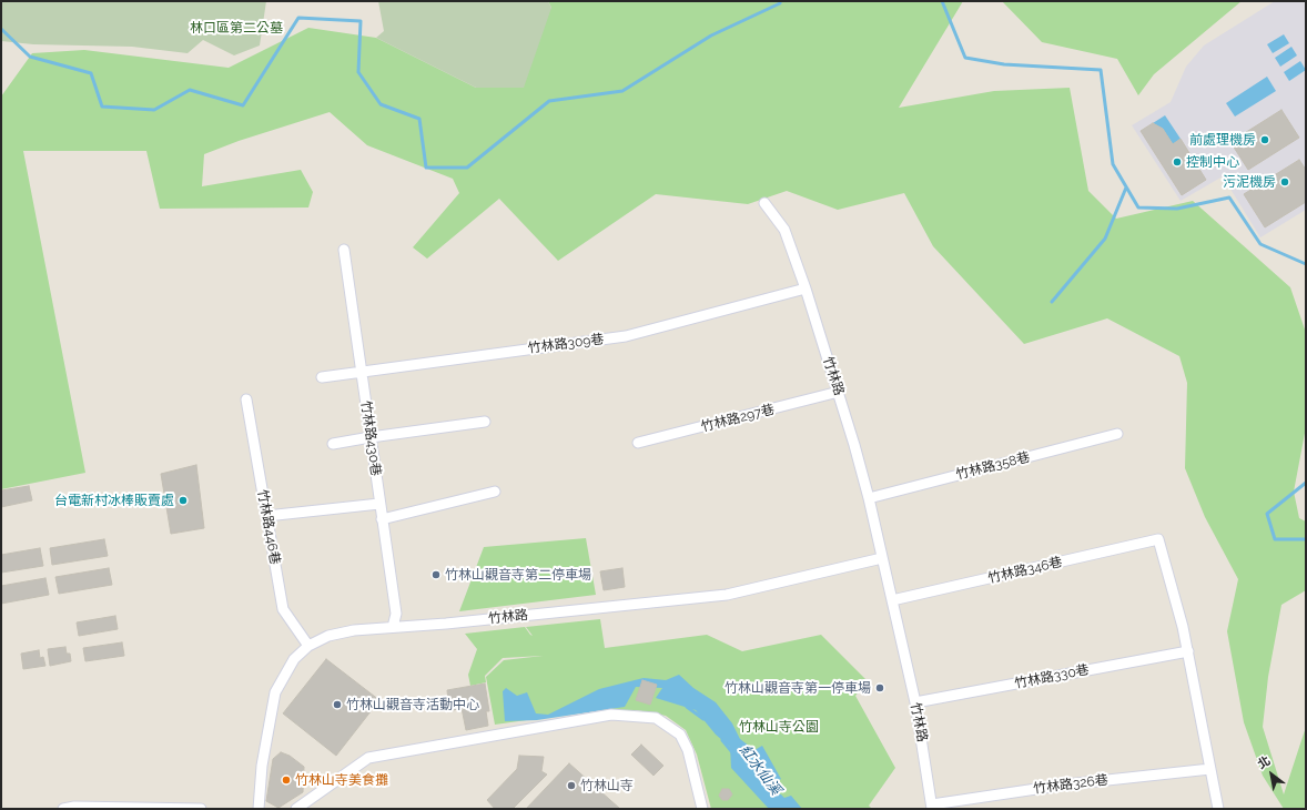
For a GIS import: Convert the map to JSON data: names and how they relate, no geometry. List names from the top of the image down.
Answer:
{
  "streets": {
    "street": [
      "竹林路309巷",
      "竹林路",
      "竹林路297巷",
      "竹林路430巷",
      "竹林路358巷",
      "竹林路446巷",
      "竹林路346巷",
      "竹林路330巷",
      "竹林路326巷"
    ]
  },
  "crossings": [
    ["竹林路309巷", "竹林路"],
    ["竹林路309巷", "竹林路430巷"],
    ["竹林路", "竹林路297巷"],
    ["竹林路", "竹林路430巷"],
    ["竹林路", "竹林路358巷"],
    ["竹林路", "竹林路446巷"],
    ["竹林路", "竹林路346巷"],
    ["竹林路", "竹林路330巷"],
    ["竹林路", "竹林路326巷"],
    ["竹林路346巷", "竹林路330巷"]
  ],
  "water": ["紅水仙溪"],
  "parks": ["林口區第二公墓", "竹林山寺公園"],
  "places": [
    "前處理機房",
    "控制中心",
    "污泥機房",
    "台電新村冰棒販賣處",
    "竹林山觀音寺第二停車場",
    "竹林山觀音寺第一停車場",
    "竹林山觀音寺活動中心",
    "竹林山寺美食攤",
    "竹林山寺"
  ],
  "north": "top left"
}
